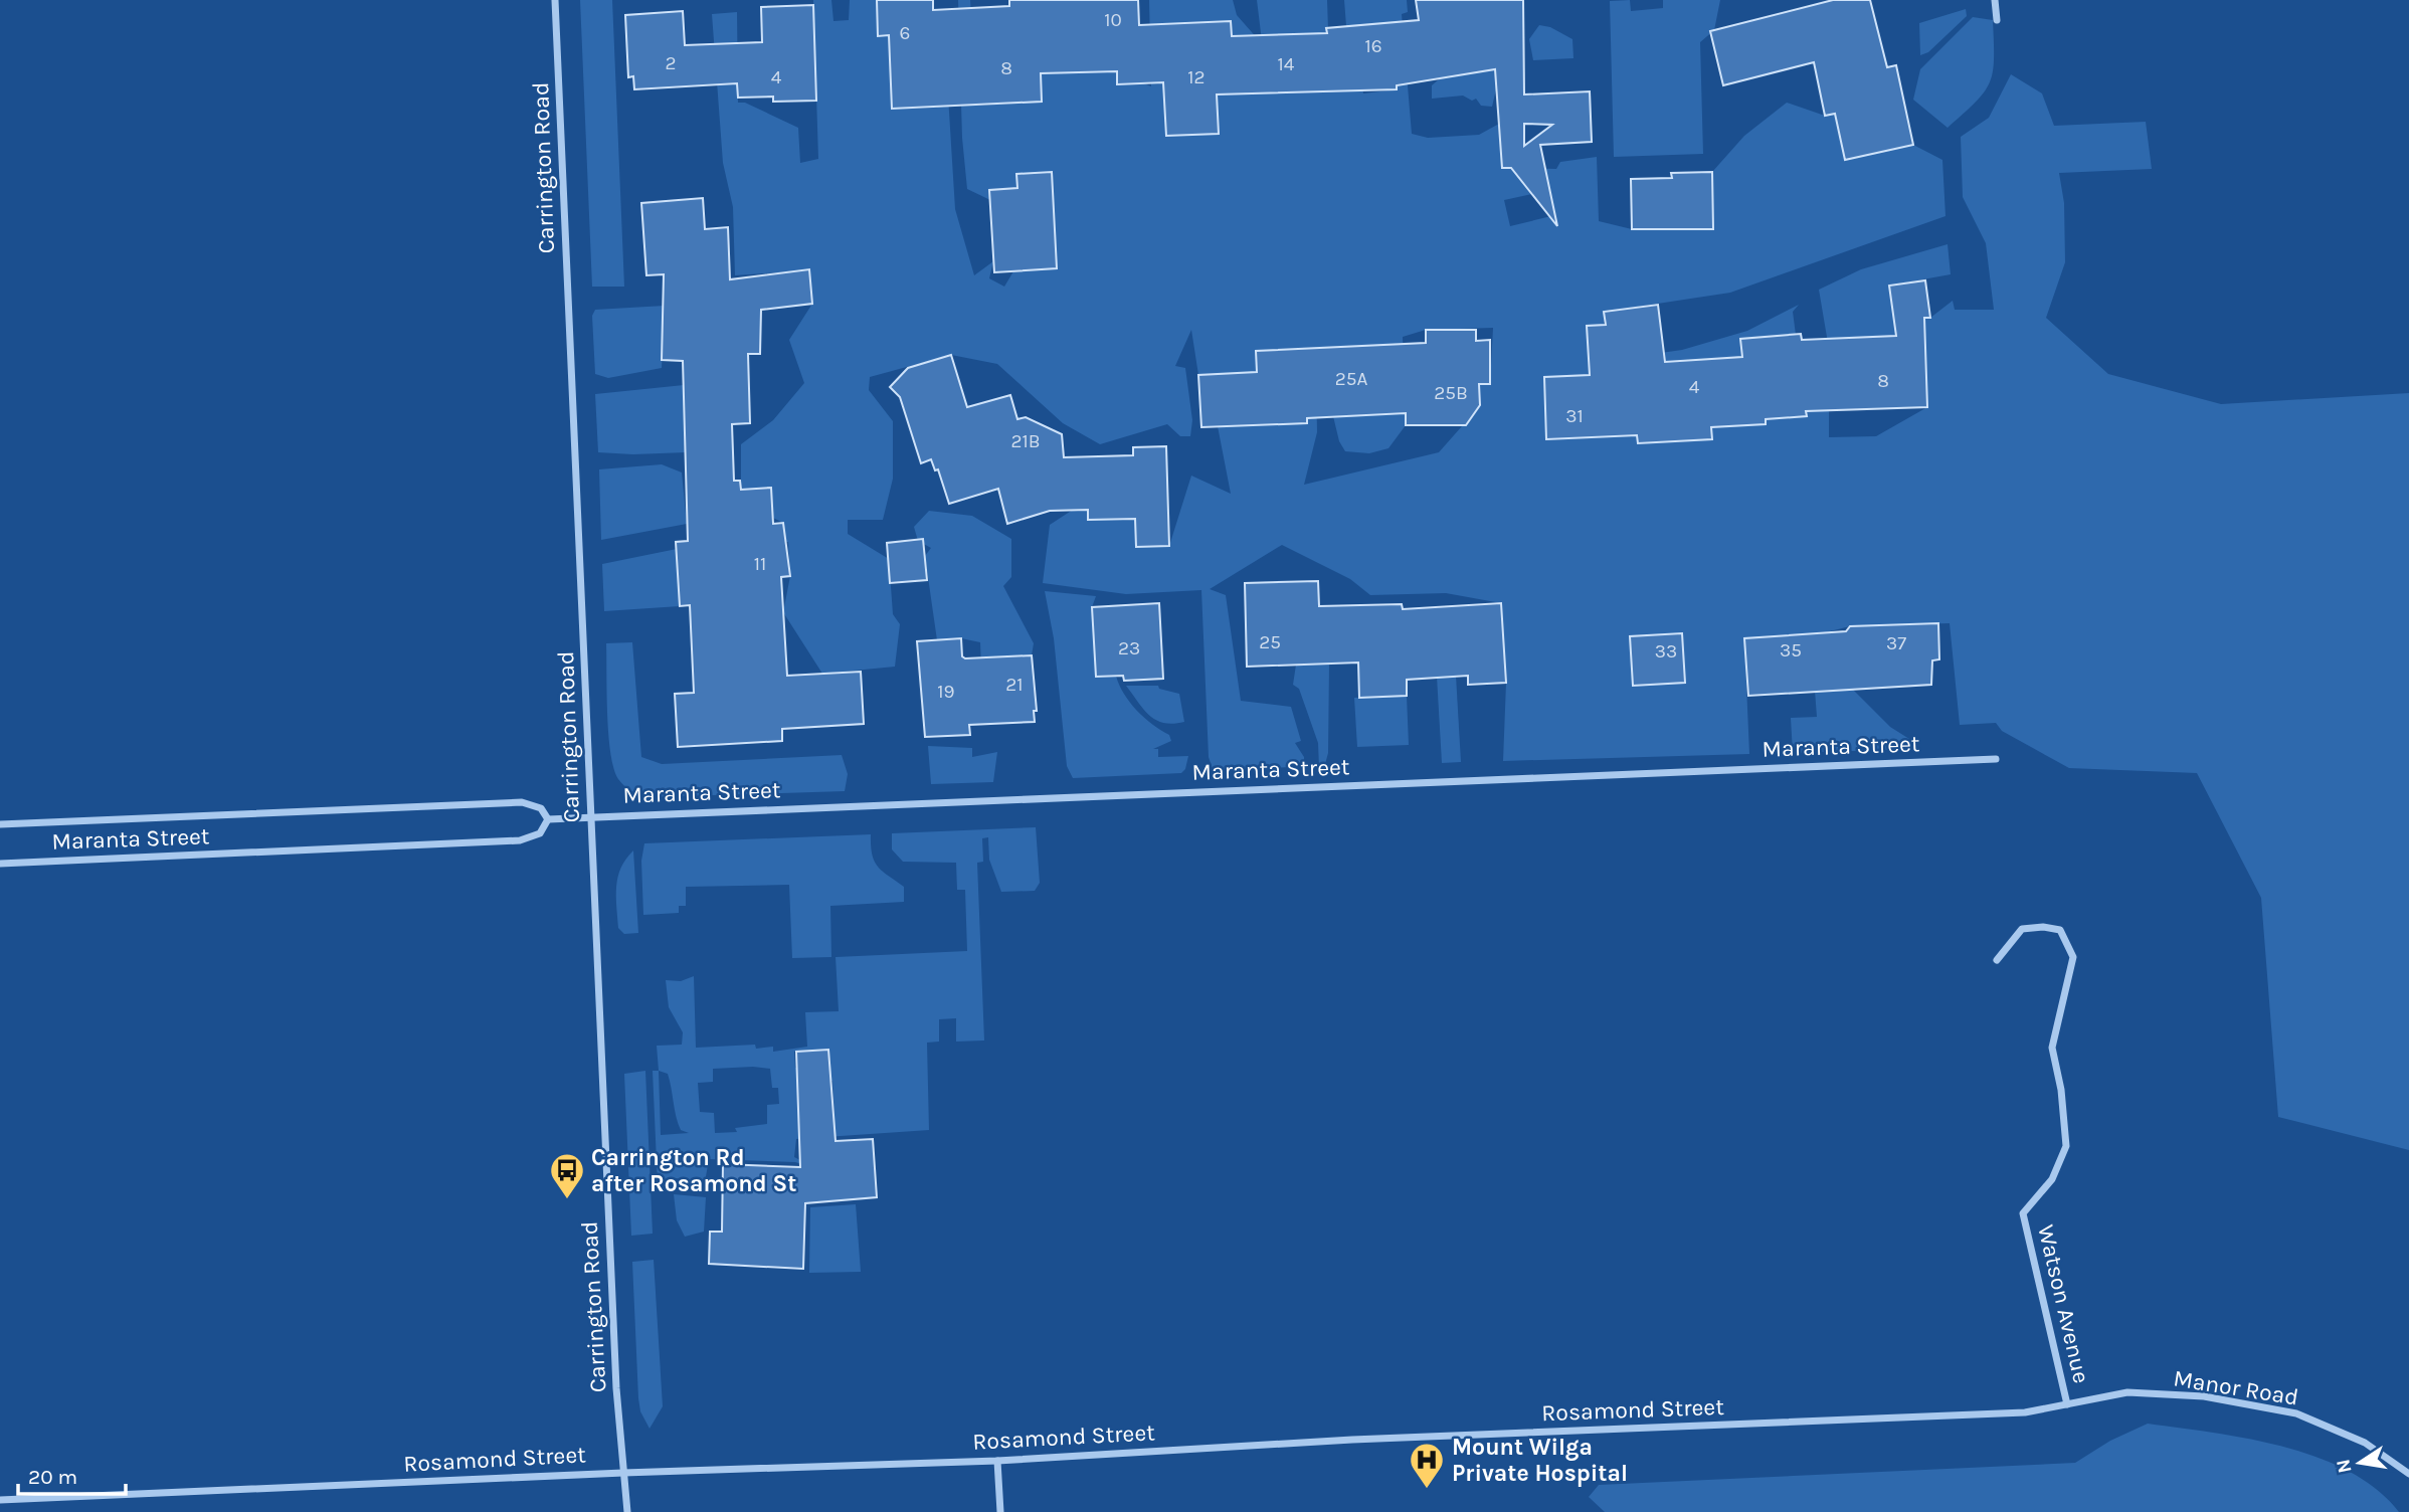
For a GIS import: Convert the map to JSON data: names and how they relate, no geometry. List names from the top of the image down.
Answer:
{
  "streets": {
    "street": [
      "Carrington Road",
      "Maranta Street",
      "Watson Avenue",
      "Manor Road",
      "Rosamond Street"
    ]
  },
  "crossings": [
    ["Carrington Road", "Maranta Street"],
    ["Carrington Road", "Rosamond Street"],
    ["Watson Avenue", "Rosamond Street"],
    ["Manor Road", "Rosamond Street"]
  ],
  "places": {
    "bus stop": ["Carrington Rd after Rosamond St"],
    "hospital": ["Mount Wilga Private Hospital"]
  },
  "house_numbers": [
    "10",
    "6",
    "16",
    "2",
    "14",
    "8",
    "4",
    "12",
    "25A",
    "8",
    "4",
    "25B",
    "31",
    "21B",
    "11",
    "25",
    "37",
    "23",
    "35",
    "33",
    "21",
    "19"
  ],
  "scale_bar": "20 m",
  "north": "left"
}
